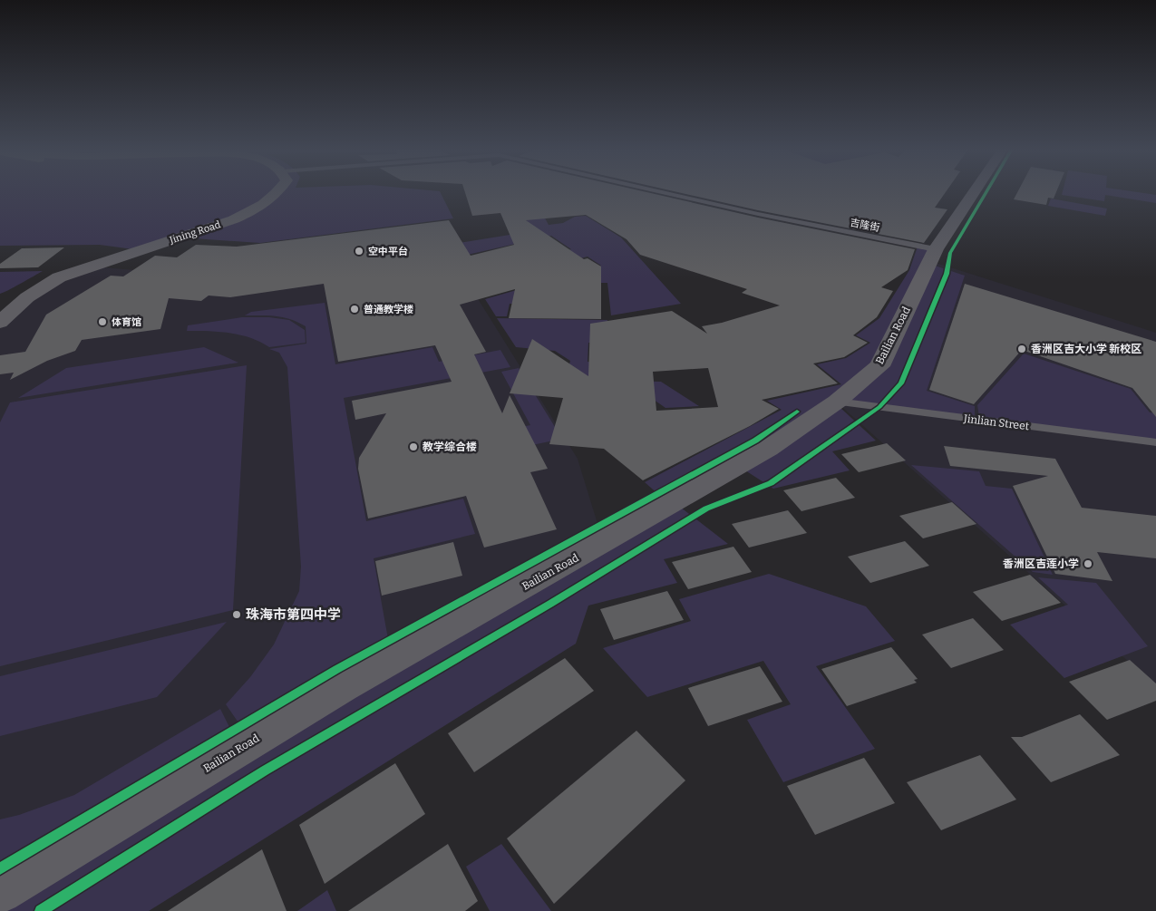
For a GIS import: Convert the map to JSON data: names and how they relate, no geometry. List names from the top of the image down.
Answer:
{
  "streets": {
    "main road": ["Jining Road", "Bailian Road"],
    "lane": ["吉隆街", "Jinlian Street"]
  },
  "crossings": [
    ["吉隆街", "Bailian Road"],
    ["Bailian Road", "Jinlian Street"]
  ],
  "places": [
    "空中平台",
    "普通教学楼",
    "体育馆",
    "香洲区吉大小学 新校区",
    "教学综合楼",
    "香洲区吉莲小学",
    "珠海市第四中学"
  ]
}
